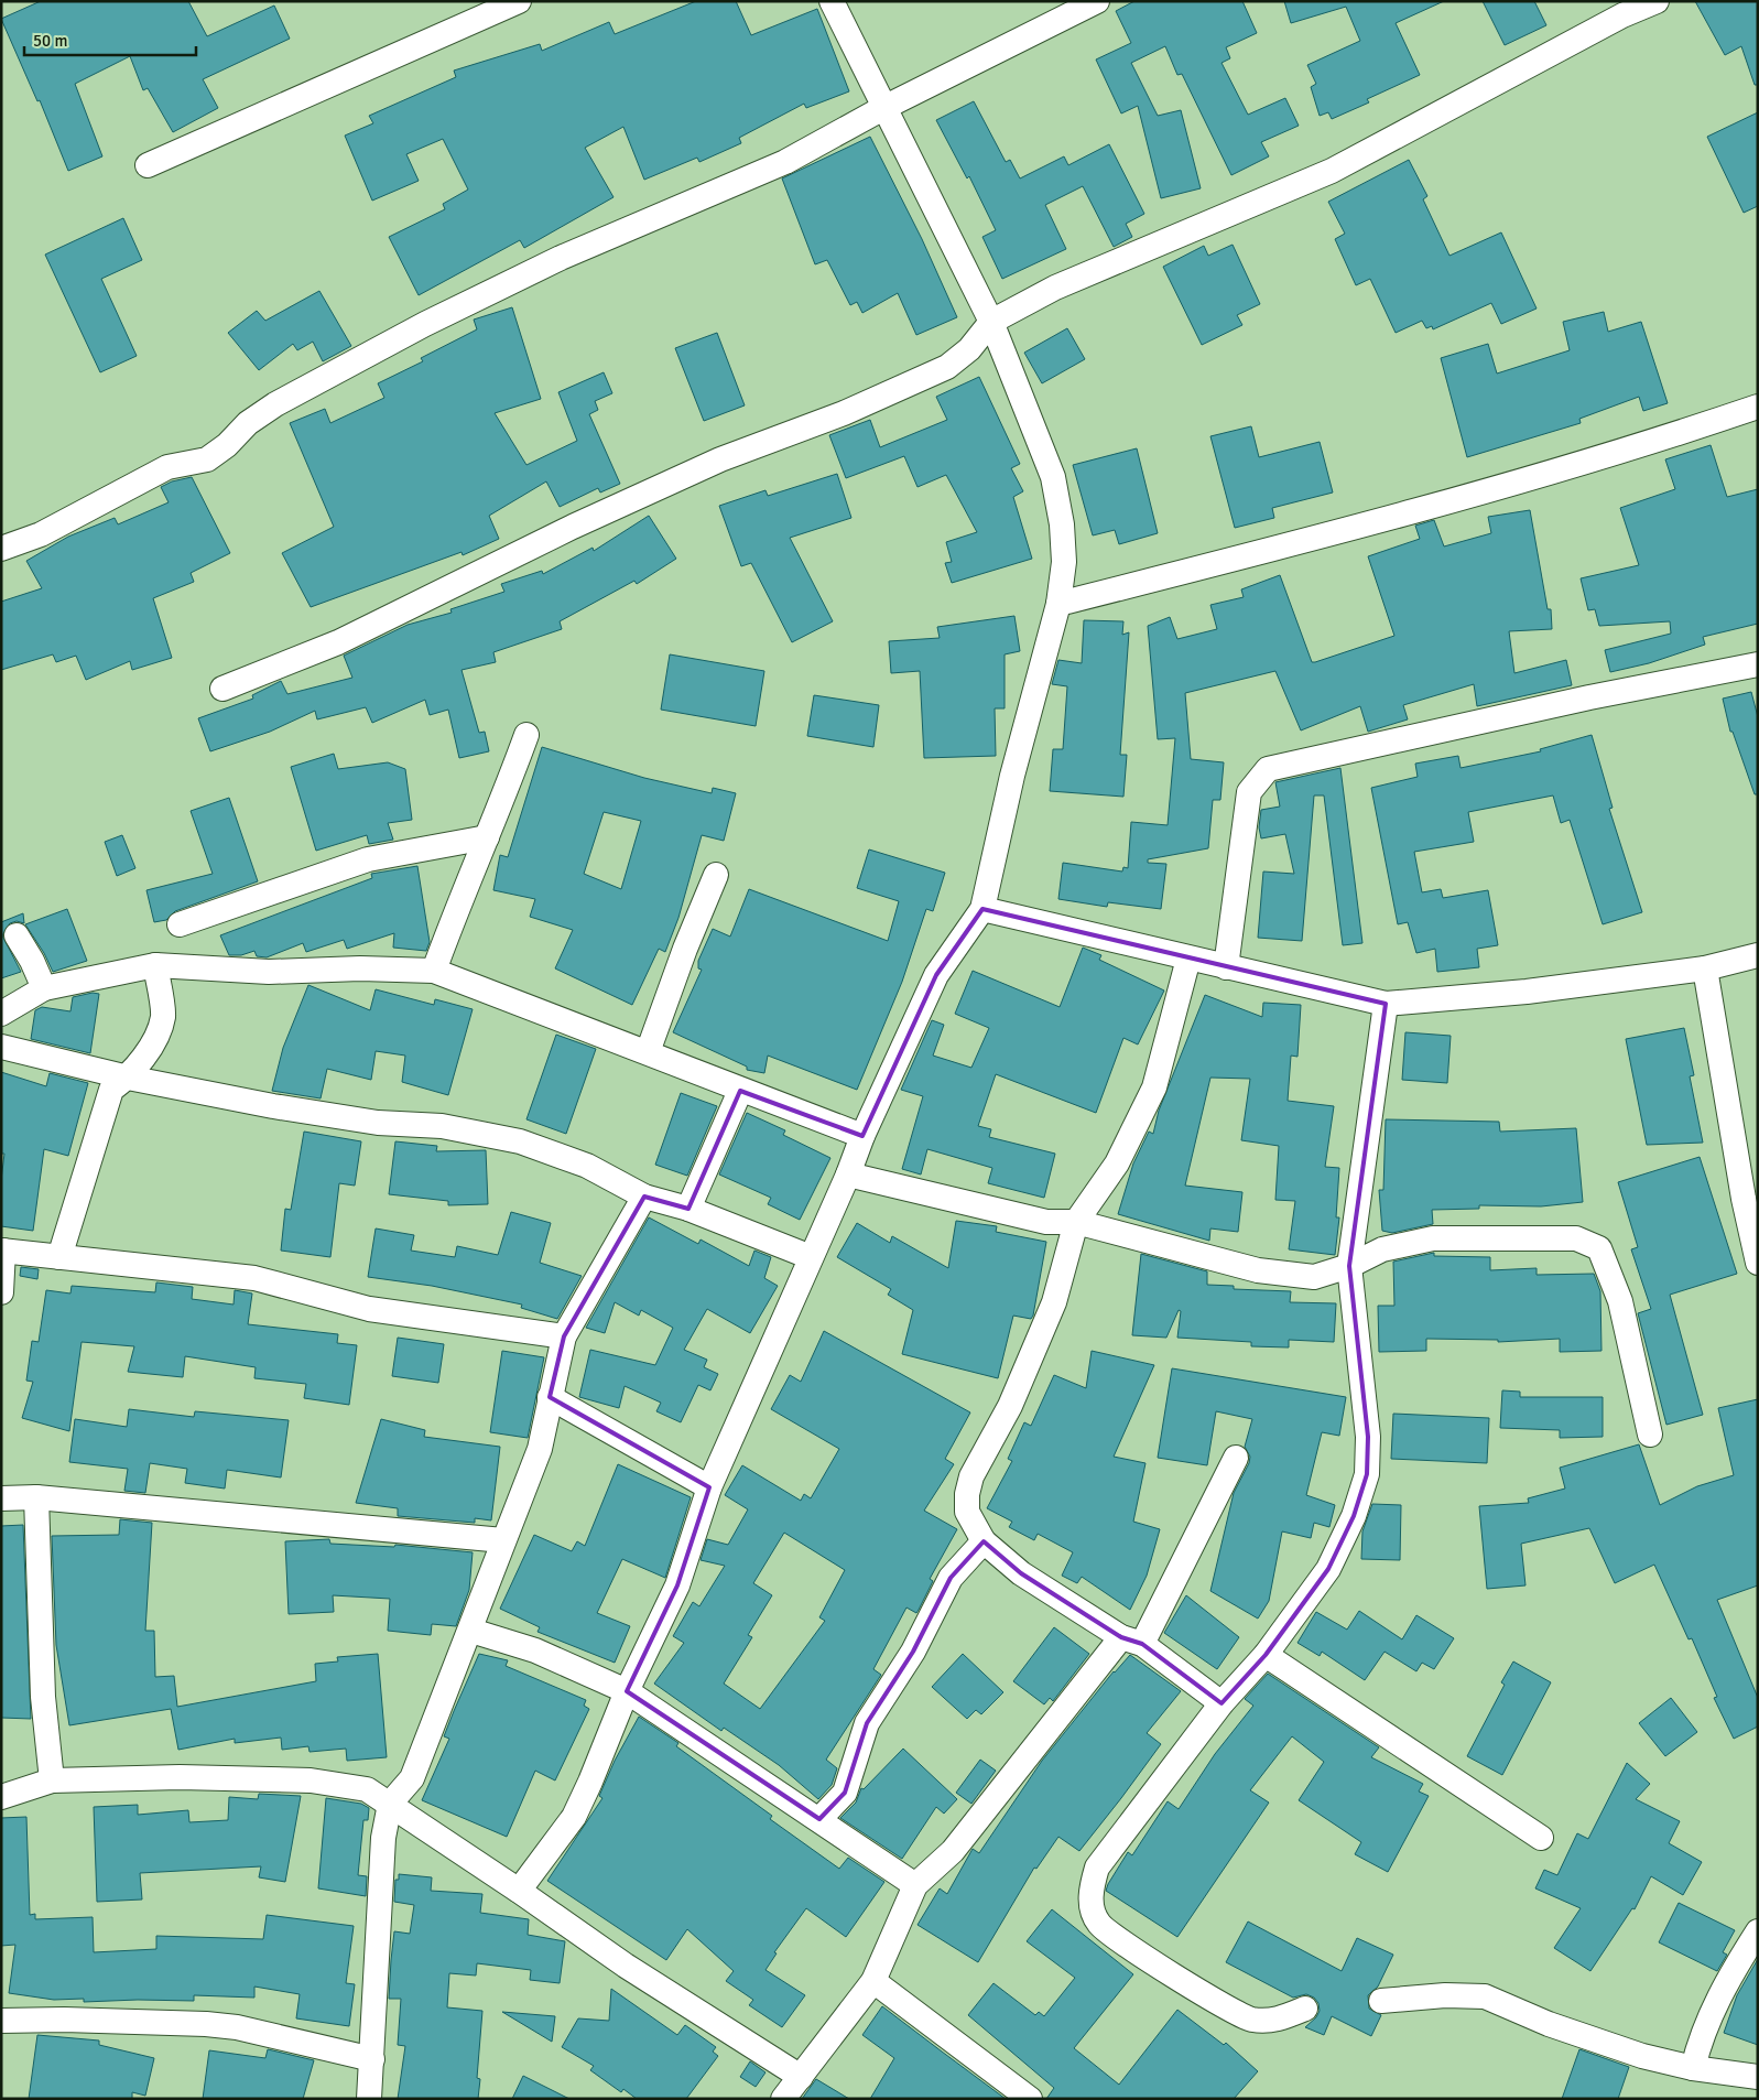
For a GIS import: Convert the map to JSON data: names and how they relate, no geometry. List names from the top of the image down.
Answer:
{
  "scale_bar": "50 m"
}
